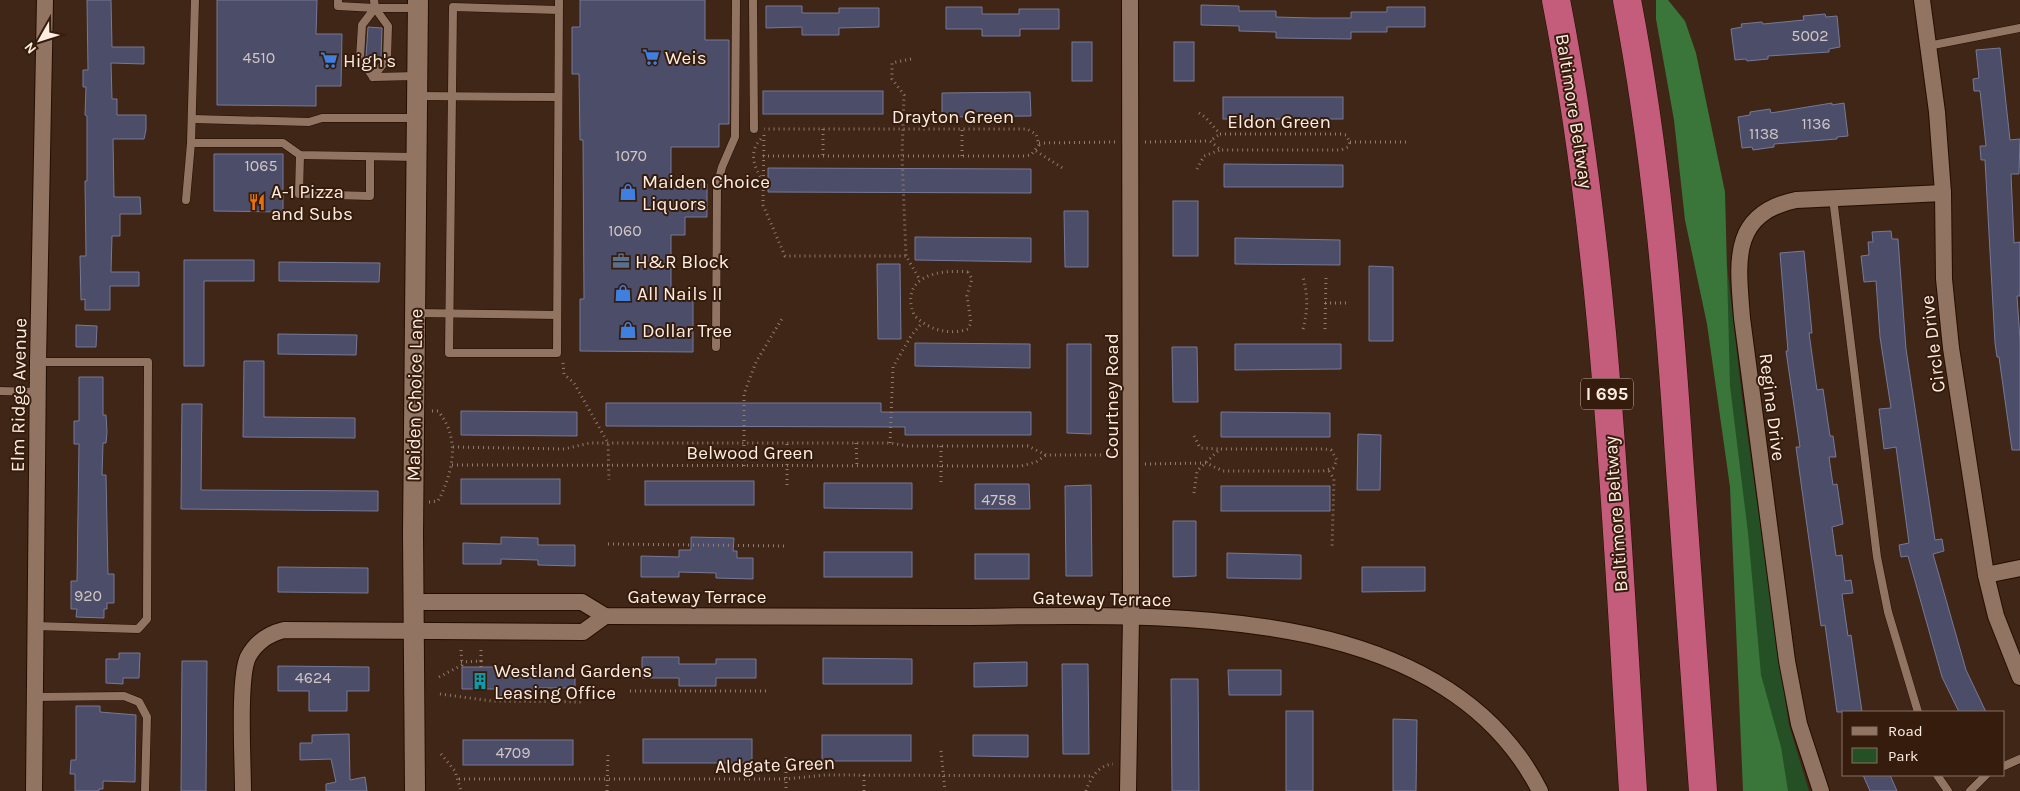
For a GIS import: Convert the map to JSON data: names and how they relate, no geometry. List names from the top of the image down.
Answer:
{
  "streets": {
    "highway": ["Baltimore Beltway", "I 695"],
    "street": [
      "Circle Drive",
      "Elm Ridge Avenue",
      "Maiden Choice Lane",
      "Courtney Road",
      "Regina Drive",
      "Gateway Terrace"
    ],
    "path": [
      "Drayton Green",
      "Eldon Green",
      "Belwood Green",
      "Aldgate Green"
    ]
  },
  "crossings": [
    ["Circle Drive", "Regina Drive"],
    ["Maiden Choice Lane", "Gateway Terrace"],
    ["Courtney Road", "Belwood Green"],
    ["Courtney Road", "Gateway Terrace"]
  ],
  "places": {
    "supermarket": ["Weis", "High's"],
    "shop": ["Maiden Choice Liquors", "All Nails II", "Dollar Tree"],
    "restaurant": ["A-1 Pizza and Subs"],
    "office": ["H&R Block"],
    "building": ["Westland Gardens Leasing Office"]
  },
  "house_numbers": [
    "5002",
    "4510",
    "1136",
    "1138",
    "1070",
    "1065",
    "1060",
    "4758",
    "920",
    "4624",
    "4709"
  ],
  "legend": ["Road", "Park"],
  "north": "bottom left"
}
